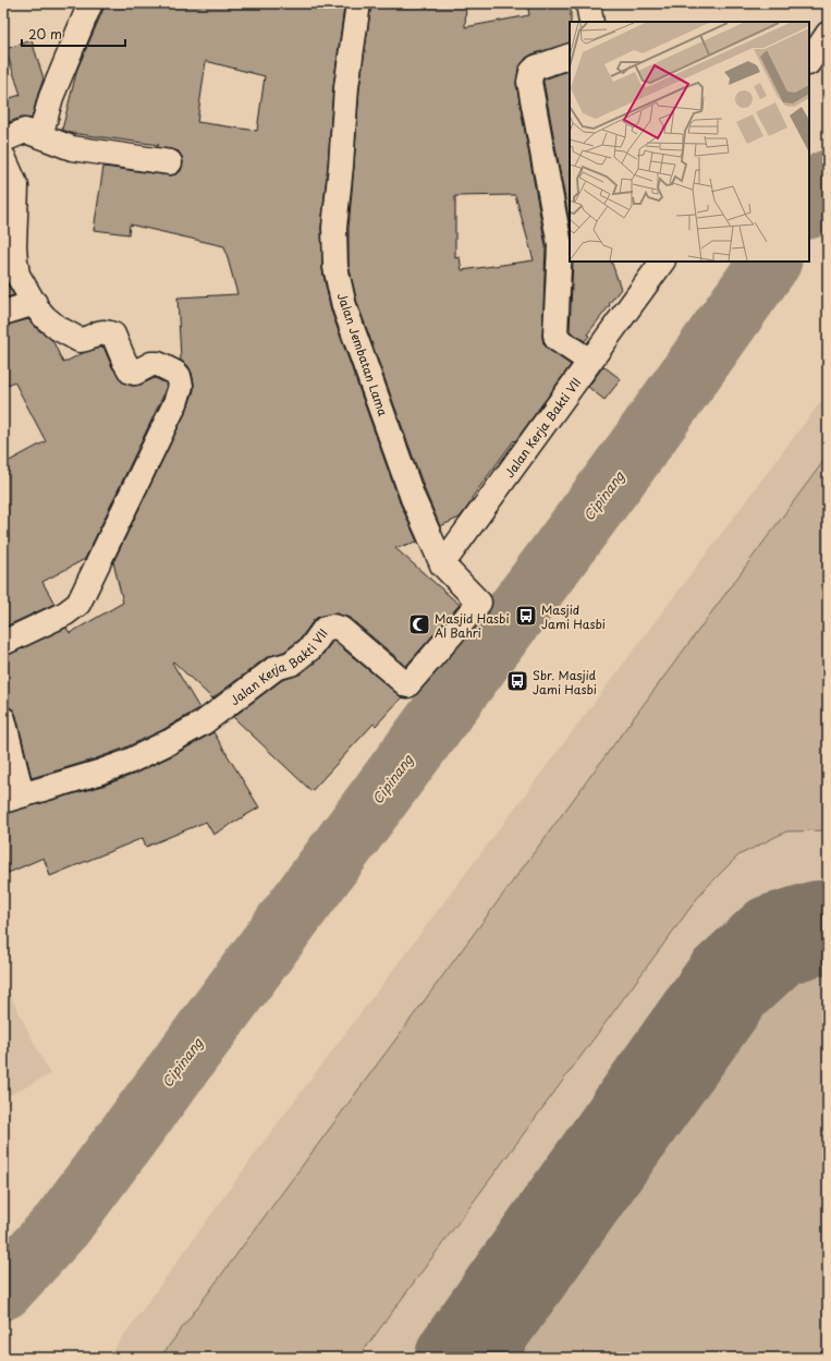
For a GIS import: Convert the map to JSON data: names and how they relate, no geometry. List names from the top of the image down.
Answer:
{
  "streets": {
    "street": ["Jalan Jembatan Lama", "Jalan Kerja Bakti VII"]
  },
  "crossings": [
    ["Jalan Jembatan Lama", "Jalan Kerja Bakti VII"]
  ],
  "water": ["Cipinang"],
  "places": {
    "bus stop": ["Masjid Jami Hasbi", "Sbr. Masjid Jami Hasbi"],
    "mosque": ["Masjid Hasbi Al Bahri"]
  },
  "scale_bar": "20 m"
}
